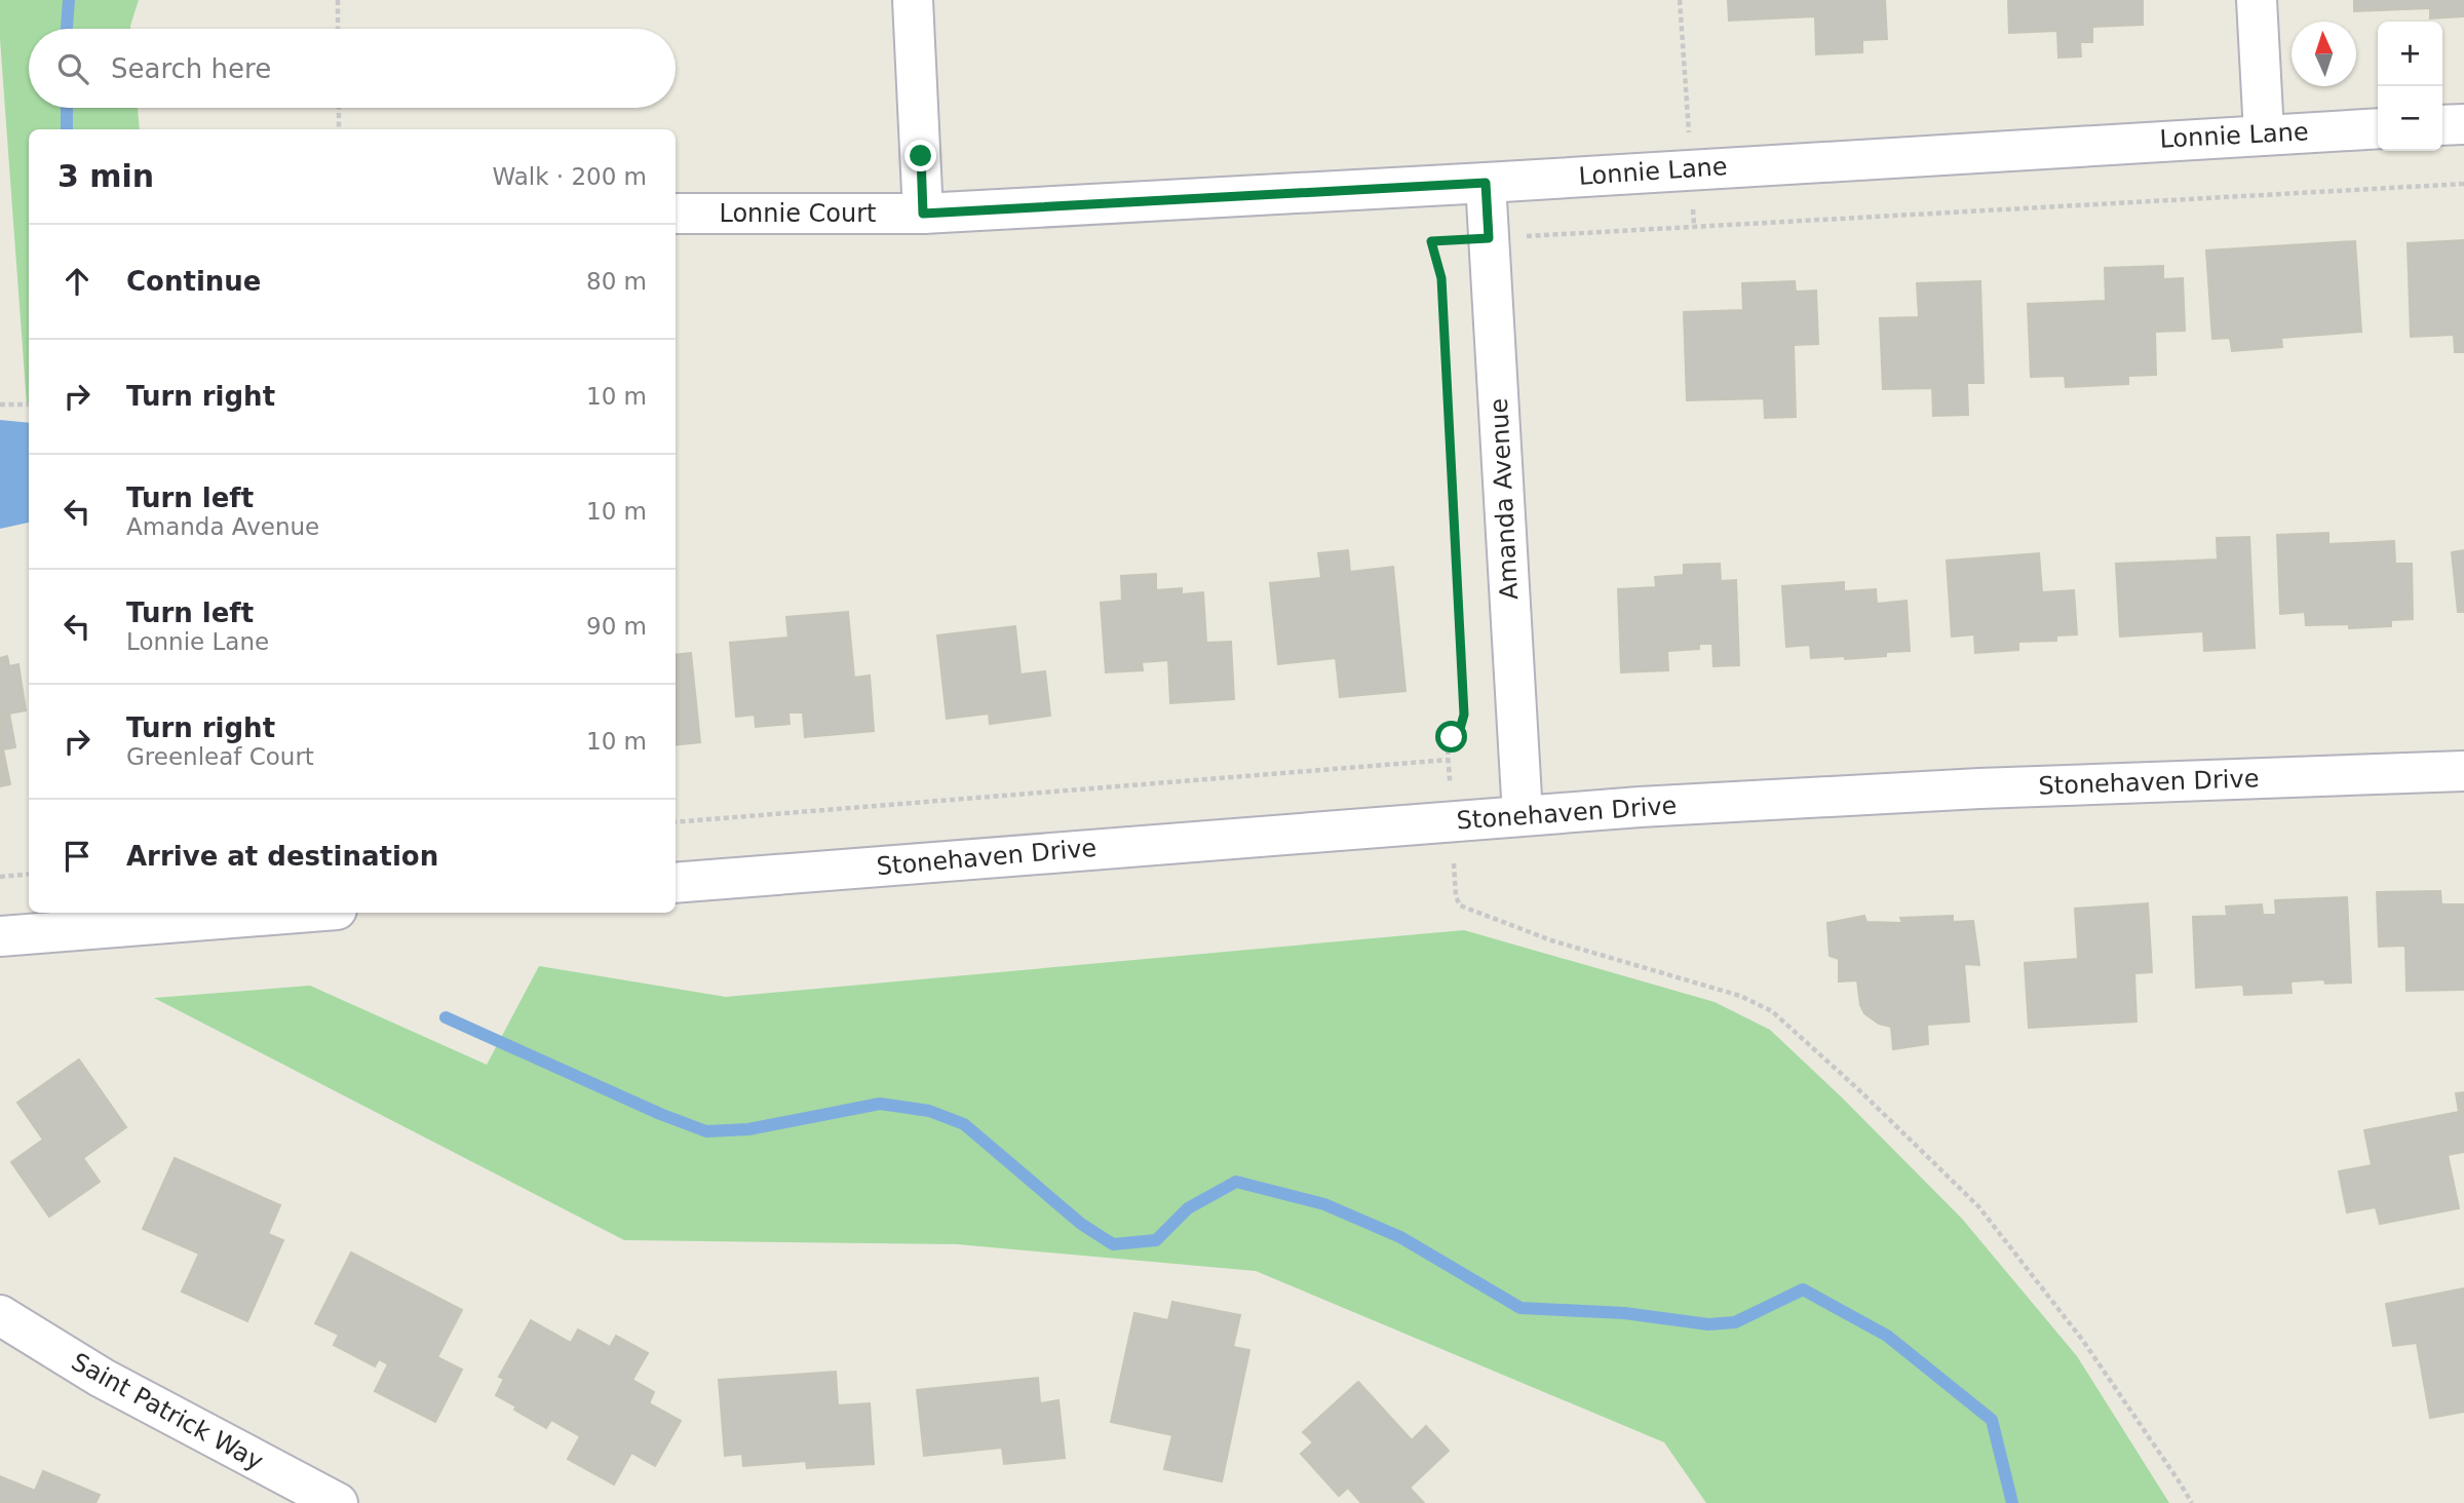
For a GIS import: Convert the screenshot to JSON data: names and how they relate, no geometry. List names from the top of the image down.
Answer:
{
  "streets": {
    "street": [
      "Lonnie Lane",
      "Lonnie Court",
      "Amanda Avenue",
      "Stonehaven Drive",
      "Saint Patrick Way"
    ]
  },
  "crossings": [
    ["Lonnie Lane", "Lonnie Court"],
    ["Lonnie Lane", "Amanda Avenue"],
    ["Amanda Avenue", "Stonehaven Drive"]
  ],
  "north": "top",
  "page": {
    "map_buttons": ["+", "−"],
    "search": "Search here",
    "heading": ["3 min", "Walk · 200 m"],
    "list": [
      ["Continue", "80 m"],
      ["Turn right", "10 m"],
      ["Turn left", "Amanda Avenue", "10 m"],
      ["Turn left", "Lonnie Lane", "90 m"],
      ["Turn right", "Greenleaf Court", "10 m"],
      "Arrive at destination"
    ]
  }
}
